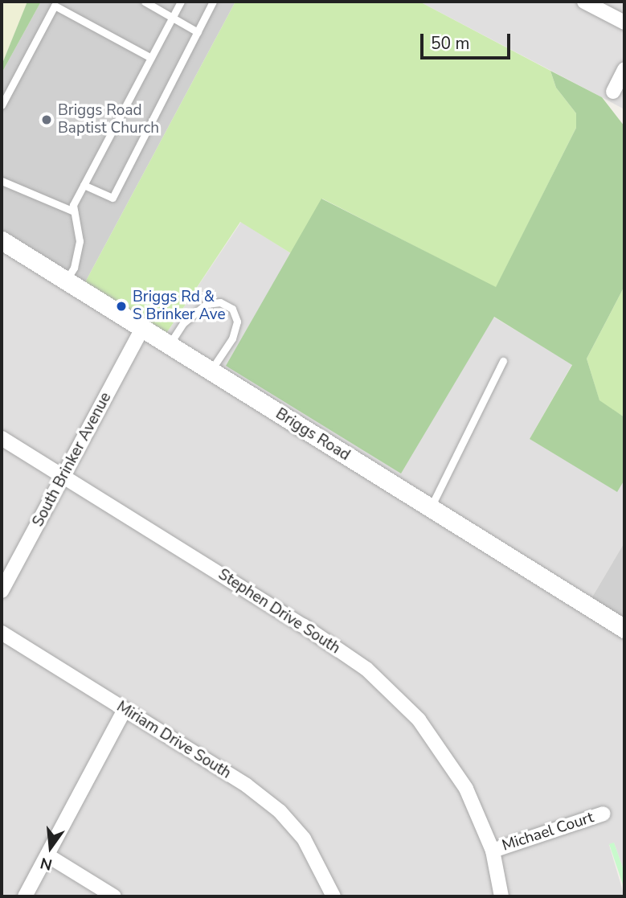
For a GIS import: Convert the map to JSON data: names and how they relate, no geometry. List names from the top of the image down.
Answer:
{
  "streets": {
    "street": [
      "Briggs Road",
      "South Brinker Avenue",
      "Stephen Drive South",
      "Miriam Drive South",
      "Michael Court"
    ]
  },
  "crossings": [
    ["Briggs Road", "South Brinker Avenue"],
    ["South Brinker Avenue", "Stephen Drive South"],
    ["Stephen Drive South", "Michael Court"]
  ],
  "places": ["Briggs Road Baptist Church", "Briggs Rd & S Brinker Ave"],
  "scale_bar": "50 m",
  "north": "bottom"
}
